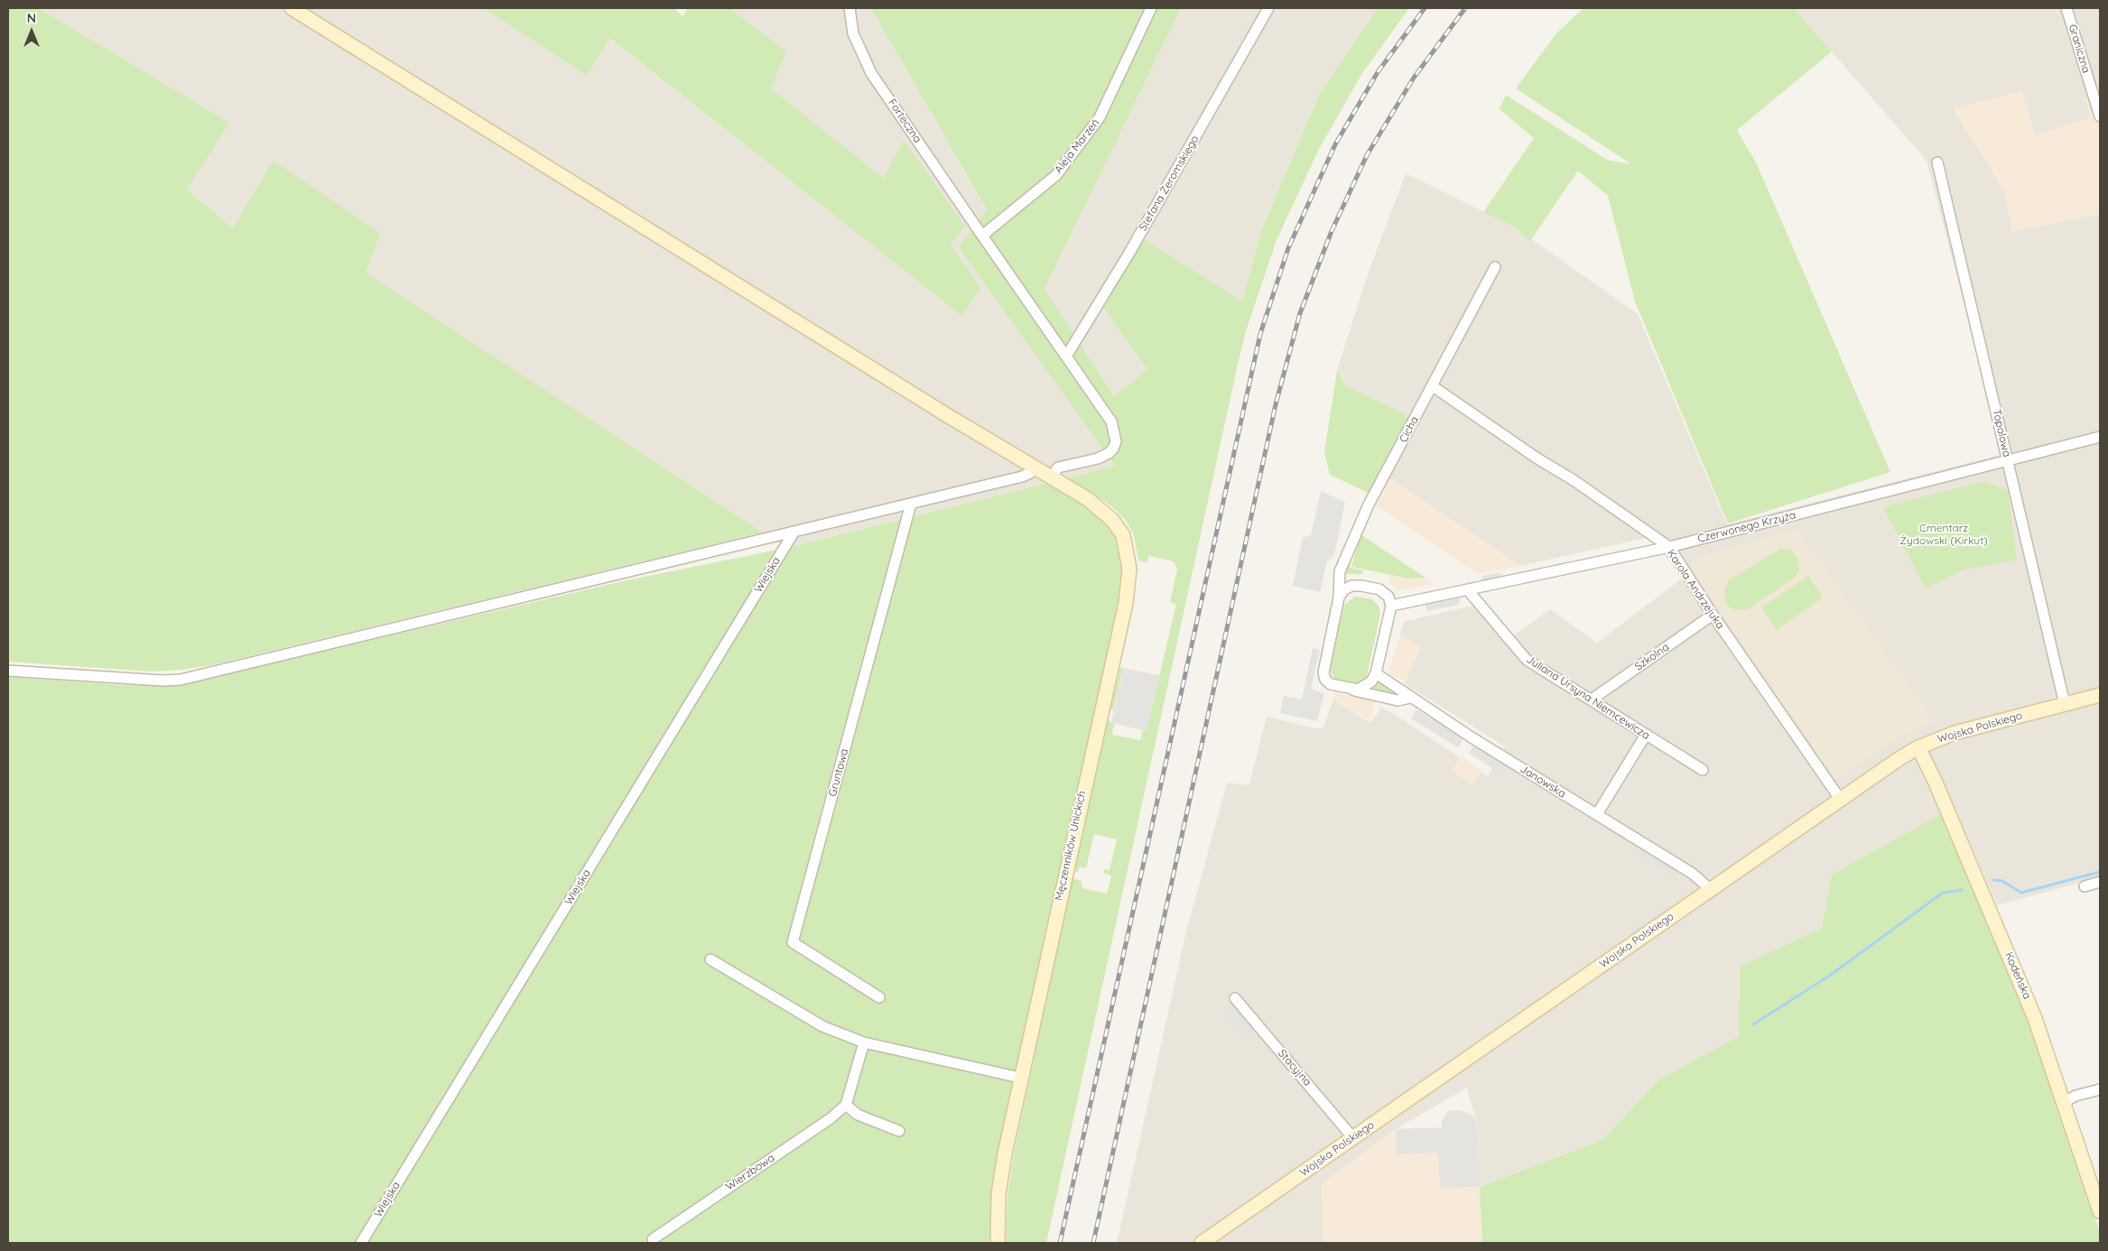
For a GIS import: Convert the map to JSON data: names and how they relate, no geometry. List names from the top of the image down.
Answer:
{
  "streets": {
    "main road": ["Wojska Polskiego", "Męczenników Unickich", "Kodeńska"],
    "street": [
      "Graniczna",
      "Forteczna",
      "Aleja Marzeń",
      "Stefana Żeromskiego",
      "Cicha",
      "Topolowa",
      "Czerwonego Krzyża",
      "Wiejska",
      "Karola Andrzejuka",
      "Szkolna",
      "Juliana Ursyna Niemcewicza",
      "Gruntowa",
      "Janowska",
      "Stacyjna",
      "Wierzbowa"
    ]
  },
  "crossings": [
    ["Forteczna", "Aleja Marzeń"],
    ["Forteczna", "Stefana Żeromskiego"],
    ["Forteczna", "Męczenników Unickich"],
    ["Cicha", "Karola Andrzejuka"],
    ["Cicha", "Janowska"],
    ["Topolowa", "Czerwonego Krzyża"],
    ["Topolowa", "Wojska Polskiego"],
    ["Czerwonego Krzyża", "Karola Andrzejuka"],
    ["Czerwonego Krzyża", "Juliana Ursyna Niemcewicza"],
    ["Karola Andrzejuka", "Szkolna"],
    ["Karola Andrzejuka", "Wojska Polskiego"],
    ["Szkolna", "Juliana Ursyna Niemcewicza"],
    ["Wojska Polskiego", "Janowska"],
    ["Wojska Polskiego", "Kodeńska"],
    ["Wojska Polskiego", "Stacyjna"]
  ],
  "parks": ["Cmentarz Żydowski (Kirkut)"],
  "north": "top"
}
